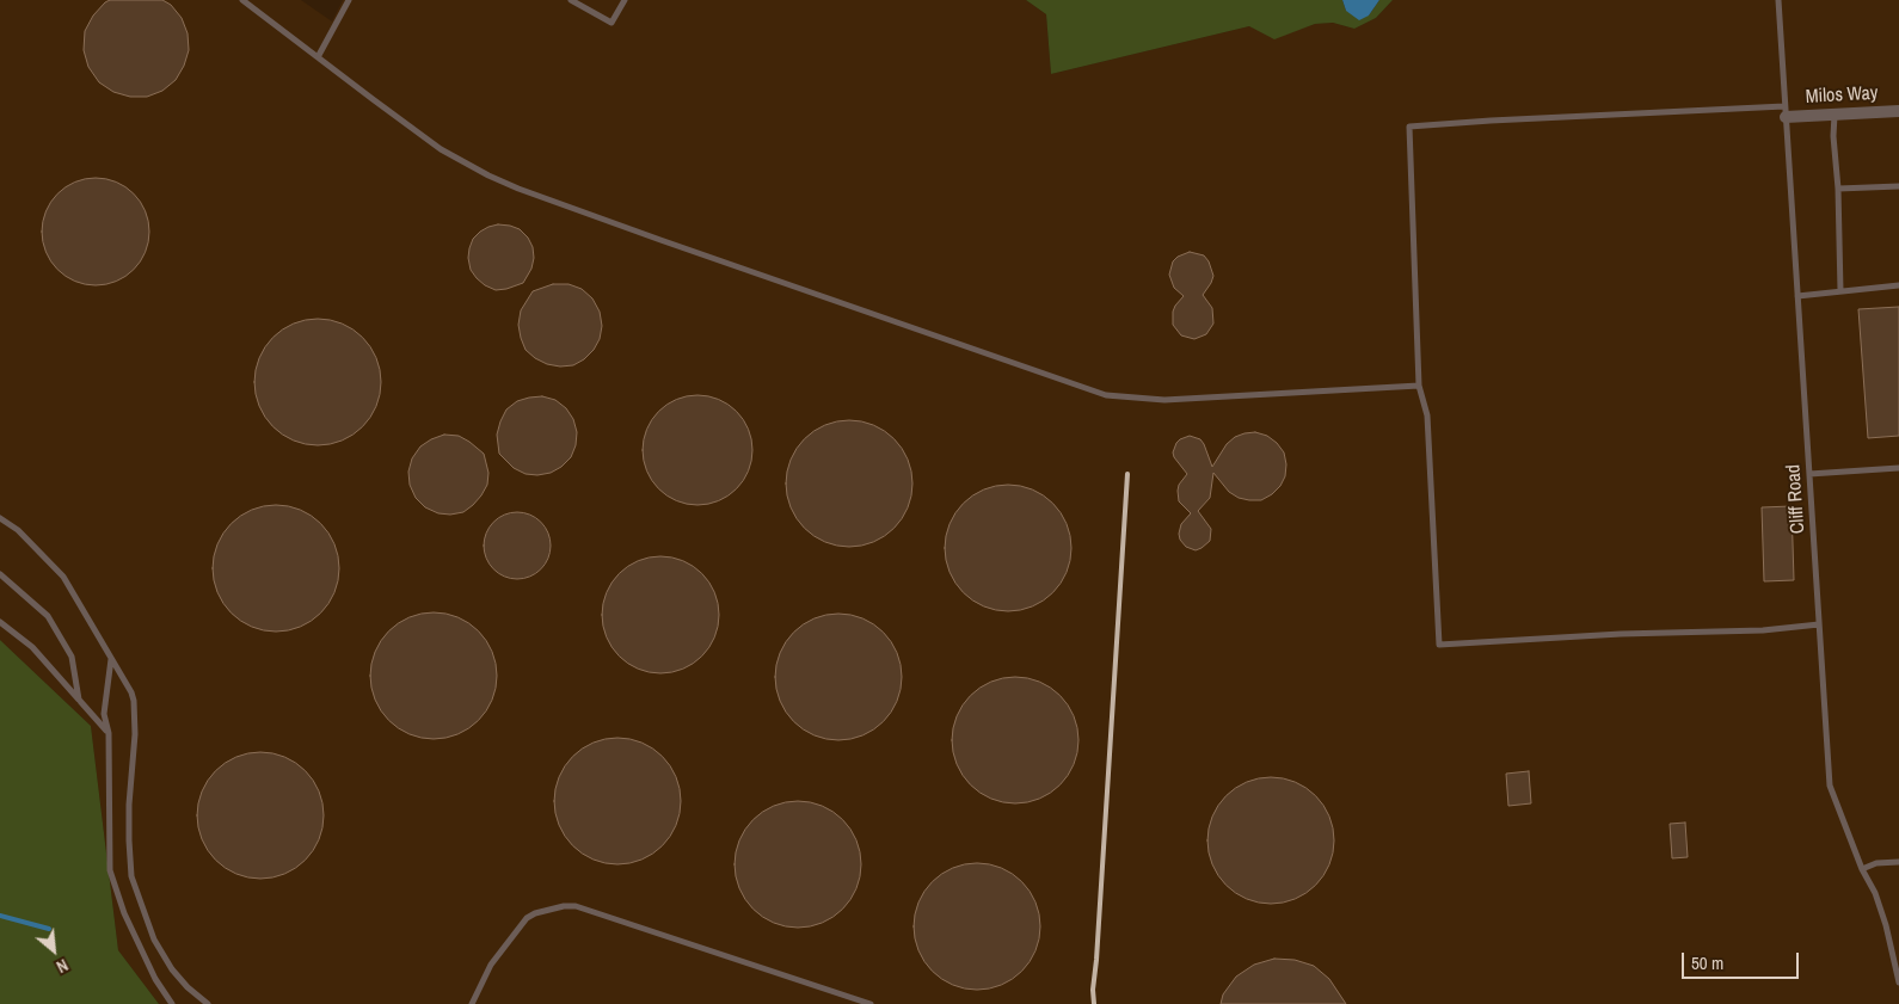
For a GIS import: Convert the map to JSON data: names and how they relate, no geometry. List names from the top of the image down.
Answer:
{
  "streets": {
    "street": ["Milos Way"],
    "lane": ["Cliff Road"]
  },
  "crossings": [
    ["Milos Way", "Cliff Road"]
  ],
  "scale_bar": "50 m",
  "north": "bottom right"
}
